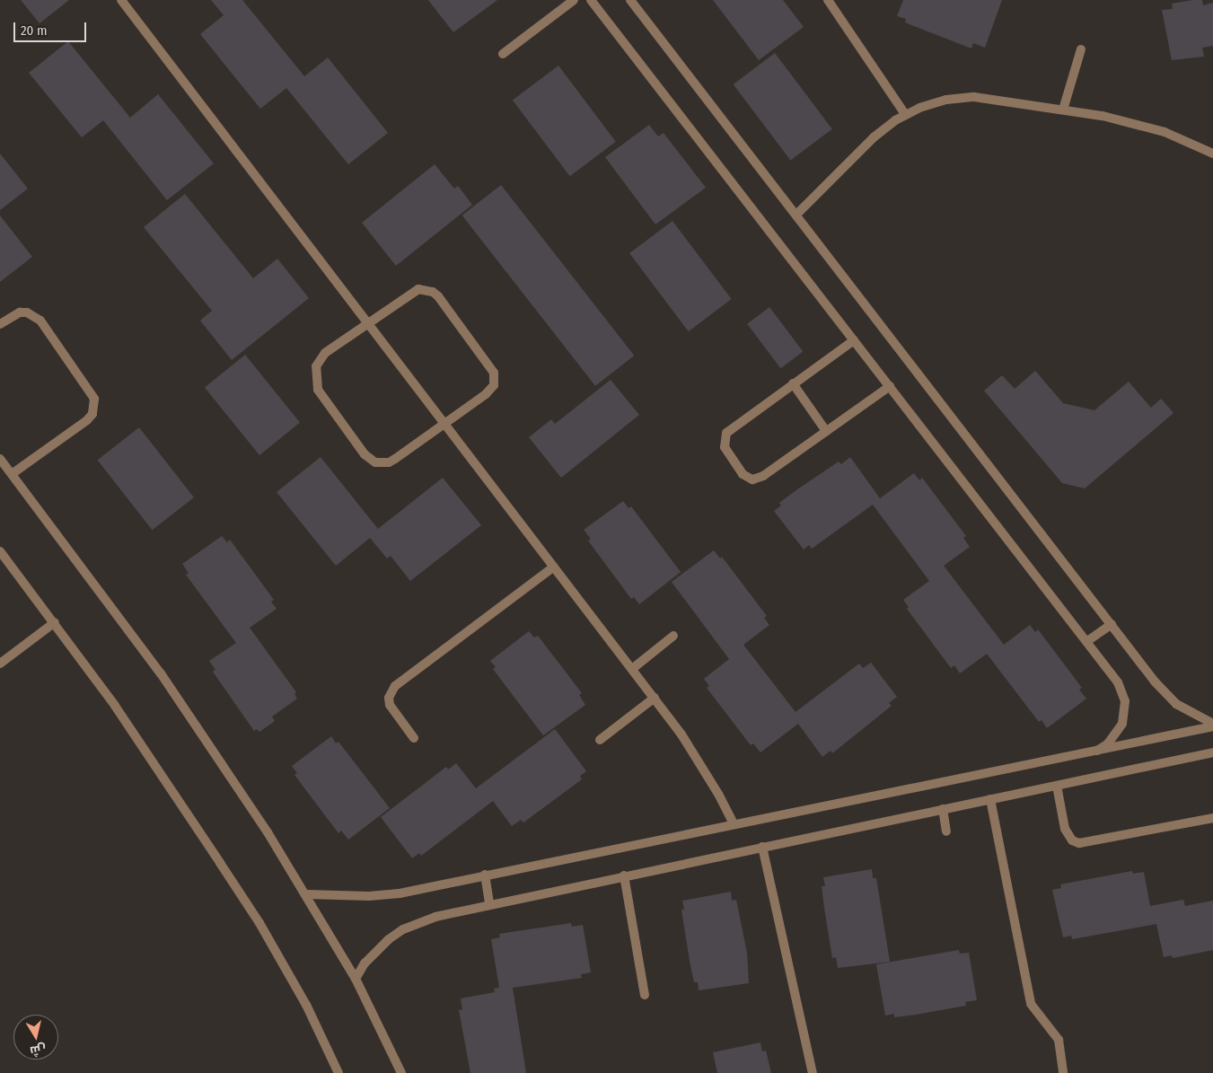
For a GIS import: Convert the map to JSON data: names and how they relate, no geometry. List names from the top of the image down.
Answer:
{
  "scale_bar": "20 m",
  "north": "bottom"
}
